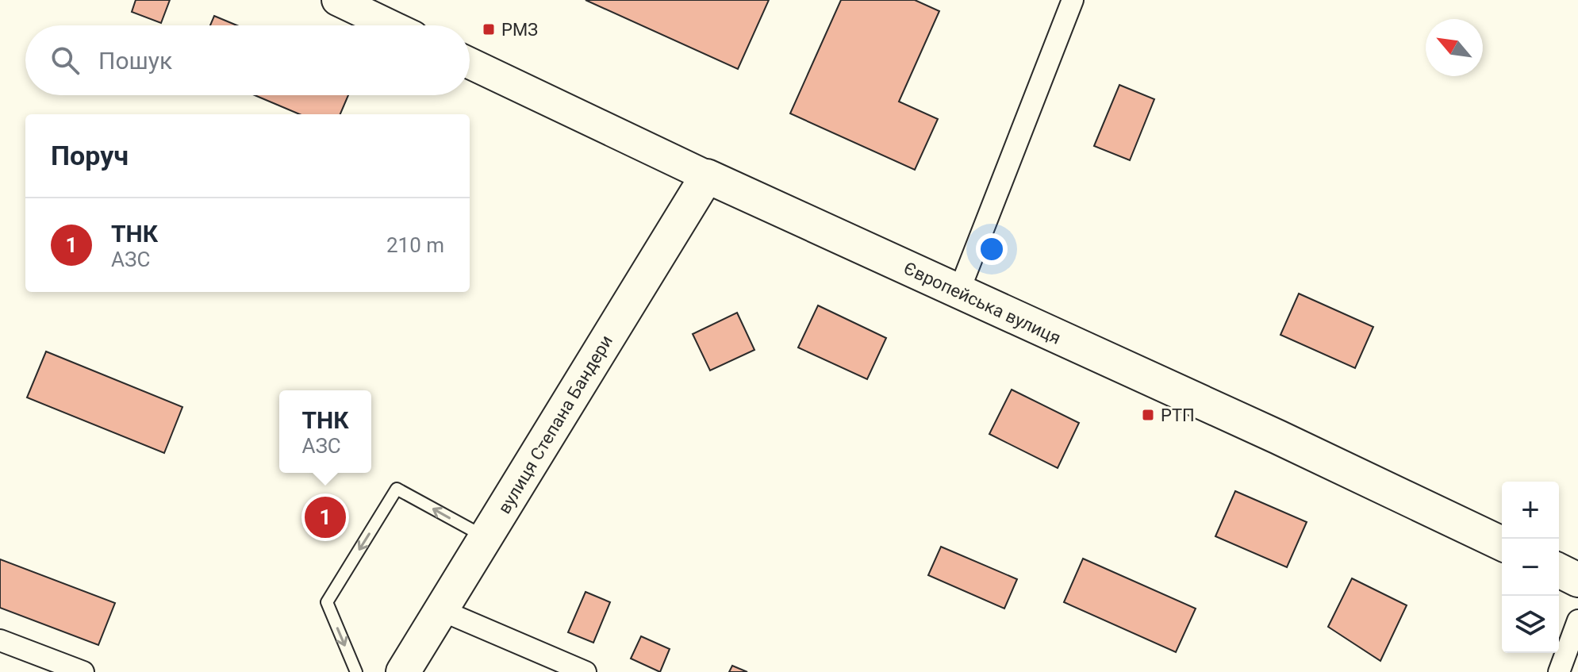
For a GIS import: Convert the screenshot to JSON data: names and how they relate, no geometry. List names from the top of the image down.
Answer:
{
  "streets": {
    "main road": ["Європейська вулиця", "вулиця Степана Бандери"]
  },
  "crossings": [
    ["Європейська вулиця", "вулиця Степана Бандери"]
  ],
  "places": {
    "transit": ["РМЗ", "РТП"]
  },
  "north": "top left",
  "page": {
    "search": "Пошук",
    "heading": "Поруч",
    "list": [
      {
        "mark": "1",
        "name": "ТНК",
        "note": "АЗС",
        "value": "210 m"
      }
    ],
    "popup": ["ТНК", "АЗС"],
    "map_buttons": ["+", "−"],
    "pins": "1"
  }
}
